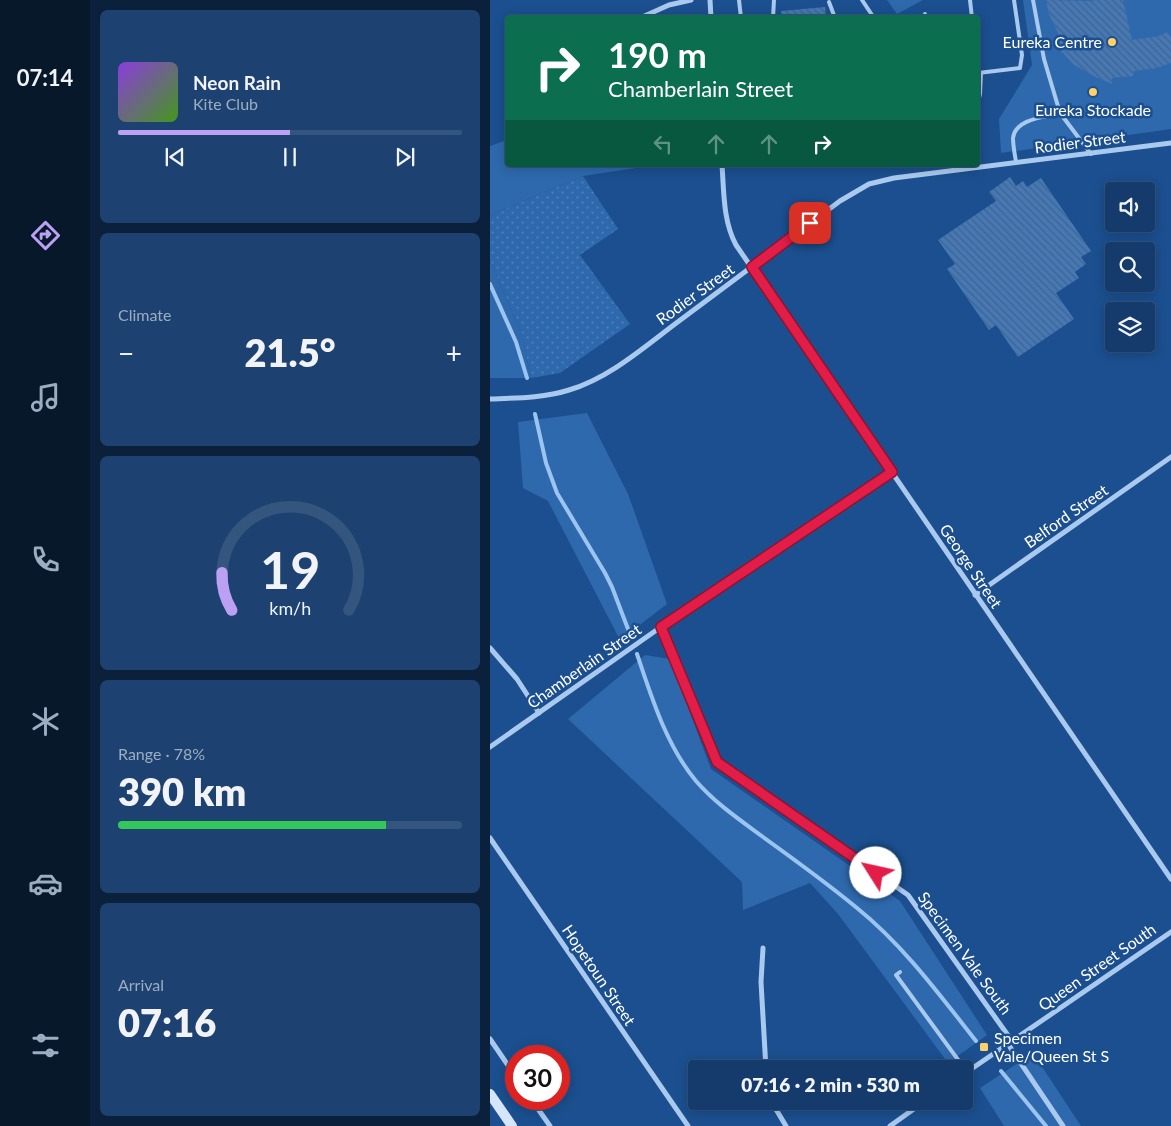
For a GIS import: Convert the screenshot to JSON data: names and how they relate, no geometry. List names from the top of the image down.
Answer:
{
  "streets": {
    "street": [
      "Rodier Street",
      "Belford Street",
      "George Street",
      "Chamberlain Street",
      "Specimen Vale South",
      "Queen Street South",
      "Hopetoun Street"
    ]
  },
  "crossings": [
    ["Rodier Street", "George Street"],
    ["Belford Street", "George Street"],
    ["George Street", "Chamberlain Street"],
    ["Chamberlain Street", "Specimen Vale South"],
    ["Specimen Vale South", "Queen Street South"]
  ],
  "places": {
    "other": ["Eureka Centre", "Eureka Stockade"],
    "transit": ["Specimen Vale/Queen St S"]
  },
  "page": {
    "tabs": "07:14",
    "turn": ["190 m", "Chamberlain Street"],
    "song": ["Neon Rain", "Kite Club"],
    "tile": [
      "Climate",
      ["Range · 78%", "390 km"],
      ["Arrival", "07:16"]
    ],
    "heat": ["−", "21.5°", "+"],
    "limit": "30",
    "trip": "07:16 · 2 min · 530 m",
    "gauge": ["19", "km/h"]
  }
}
